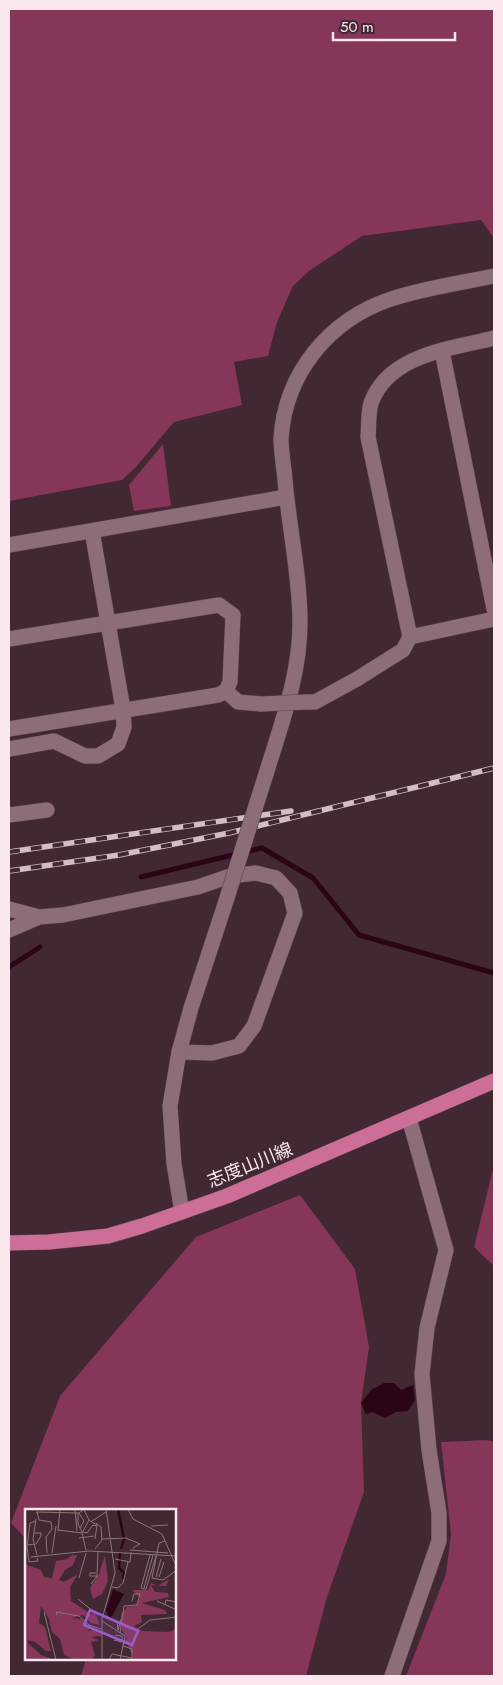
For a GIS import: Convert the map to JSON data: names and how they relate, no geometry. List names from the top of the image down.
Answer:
{
  "streets": {
    "main road": ["志度山川線"]
  },
  "scale_bar": "50 m"
}
